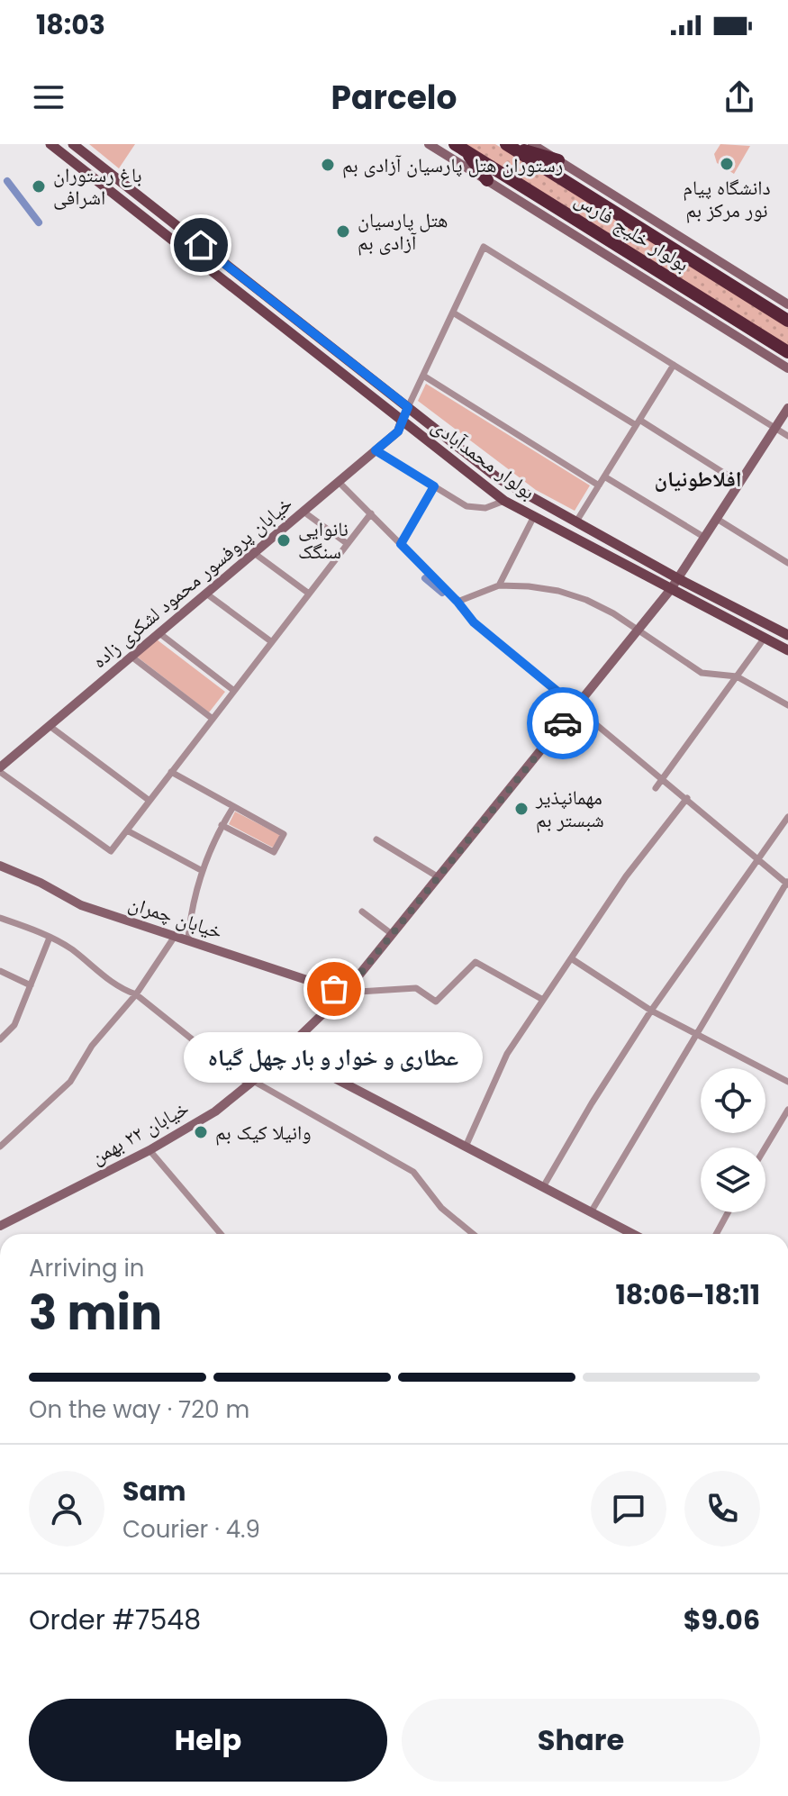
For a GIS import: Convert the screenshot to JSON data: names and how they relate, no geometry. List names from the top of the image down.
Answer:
{
  "streets": {
    "highway": ["بولوار خلیج فارس"],
    "main road": ["بولوار محمدآبادی"],
    "street": ["خیابان پروفسور محمود لشکری زاده", "خیابان چمران", "خیابان ۲۲ بهمن"]
  },
  "crossings": [
    ["بولوار محمدآبادی", "خیابان پروفسور محمود لشکری زاده"],
    ["بولوار محمدآبادی", "خیابان ۲۲ بهمن"],
    ["خیابان چمران", "خیابان ۲۲ بهمن"]
  ],
  "districts": ["افلاطونیان"],
  "places": [
    "دانشگاه پیام نور مرکز بم",
    "رستوران هتل پارسیان آزادی بم",
    "باغ رستوران اشرافی",
    "هتل پارسیان آزادی بم",
    "نانوایی سنگک",
    "مهمانپذیر شبستر بم",
    "عطاری و خوار و بار چهل گیاه",
    "وانیلا کیک بم"
  ],
  "page": {
    "status": "18:03",
    "header": "Parcelo",
    "bubble": "عطاری و خوار و بار چهل گیاه",
    "heading": ["3 min", "Arriving in", "18:06–18:11"],
    "panel": [
      "Sam",
      "Courier · 4.9",
      "Order #7548",
      "$9.06"
    ],
    "bar": "On the way · 720 m",
    "buttons": ["Help", "Share"]
  }
}
